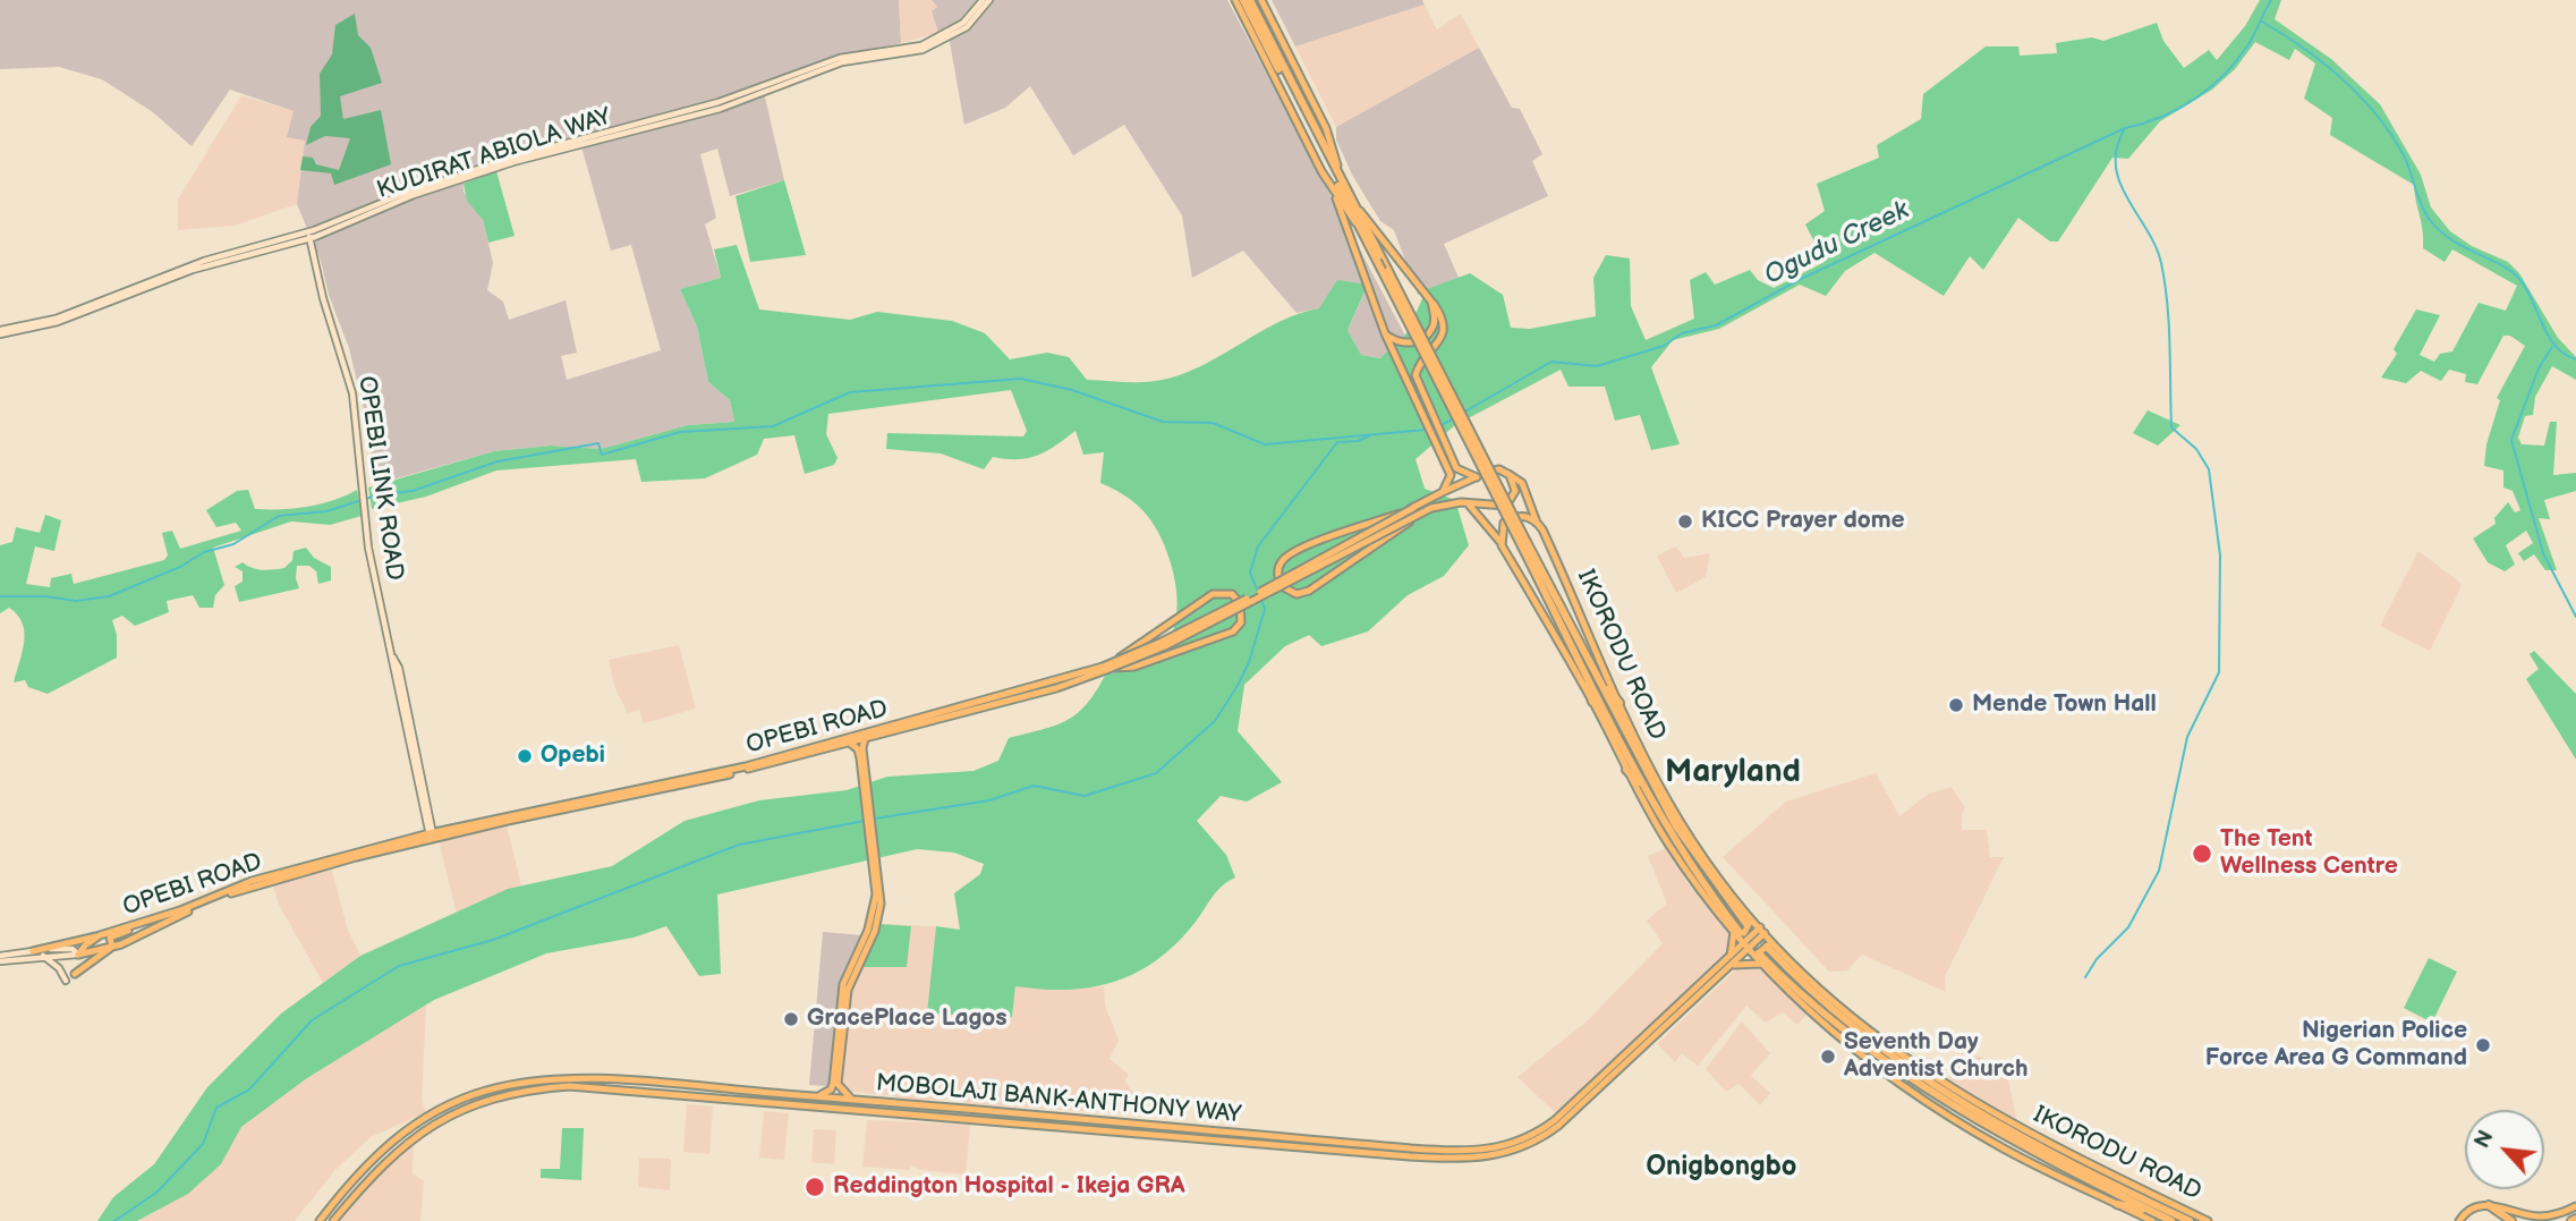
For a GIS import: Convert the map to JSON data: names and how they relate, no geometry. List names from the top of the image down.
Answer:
{
  "streets": {
    "highway": ["IKORODU ROAD"],
    "main road": [
      "KUDIRAT ABIOLA WAY",
      "OPEBI LINK ROAD",
      "OPEBI ROAD",
      "MOBOLAJI BANK-ANTHONY WAY"
    ]
  },
  "crossings": [
    ["KUDIRAT ABIOLA WAY", "OPEBI LINK ROAD"],
    ["OPEBI LINK ROAD", "OPEBI ROAD"],
    ["IKORODU ROAD", "MOBOLAJI BANK-ANTHONY WAY"]
  ],
  "districts": ["Maryland", "Onigbongbo"],
  "water": ["Ogudu Creek"],
  "places": [
    "KICC Prayer dome",
    "Mende Town Hall",
    "Opebi",
    "The Tent Wellness Centre",
    "GracePlace Lagos",
    "Nigerian Police Force Area G Command",
    "Seventh Day Adventist Church",
    "Reddington Hospital - Ikeja GRA"
  ],
  "north": "top left"
}
